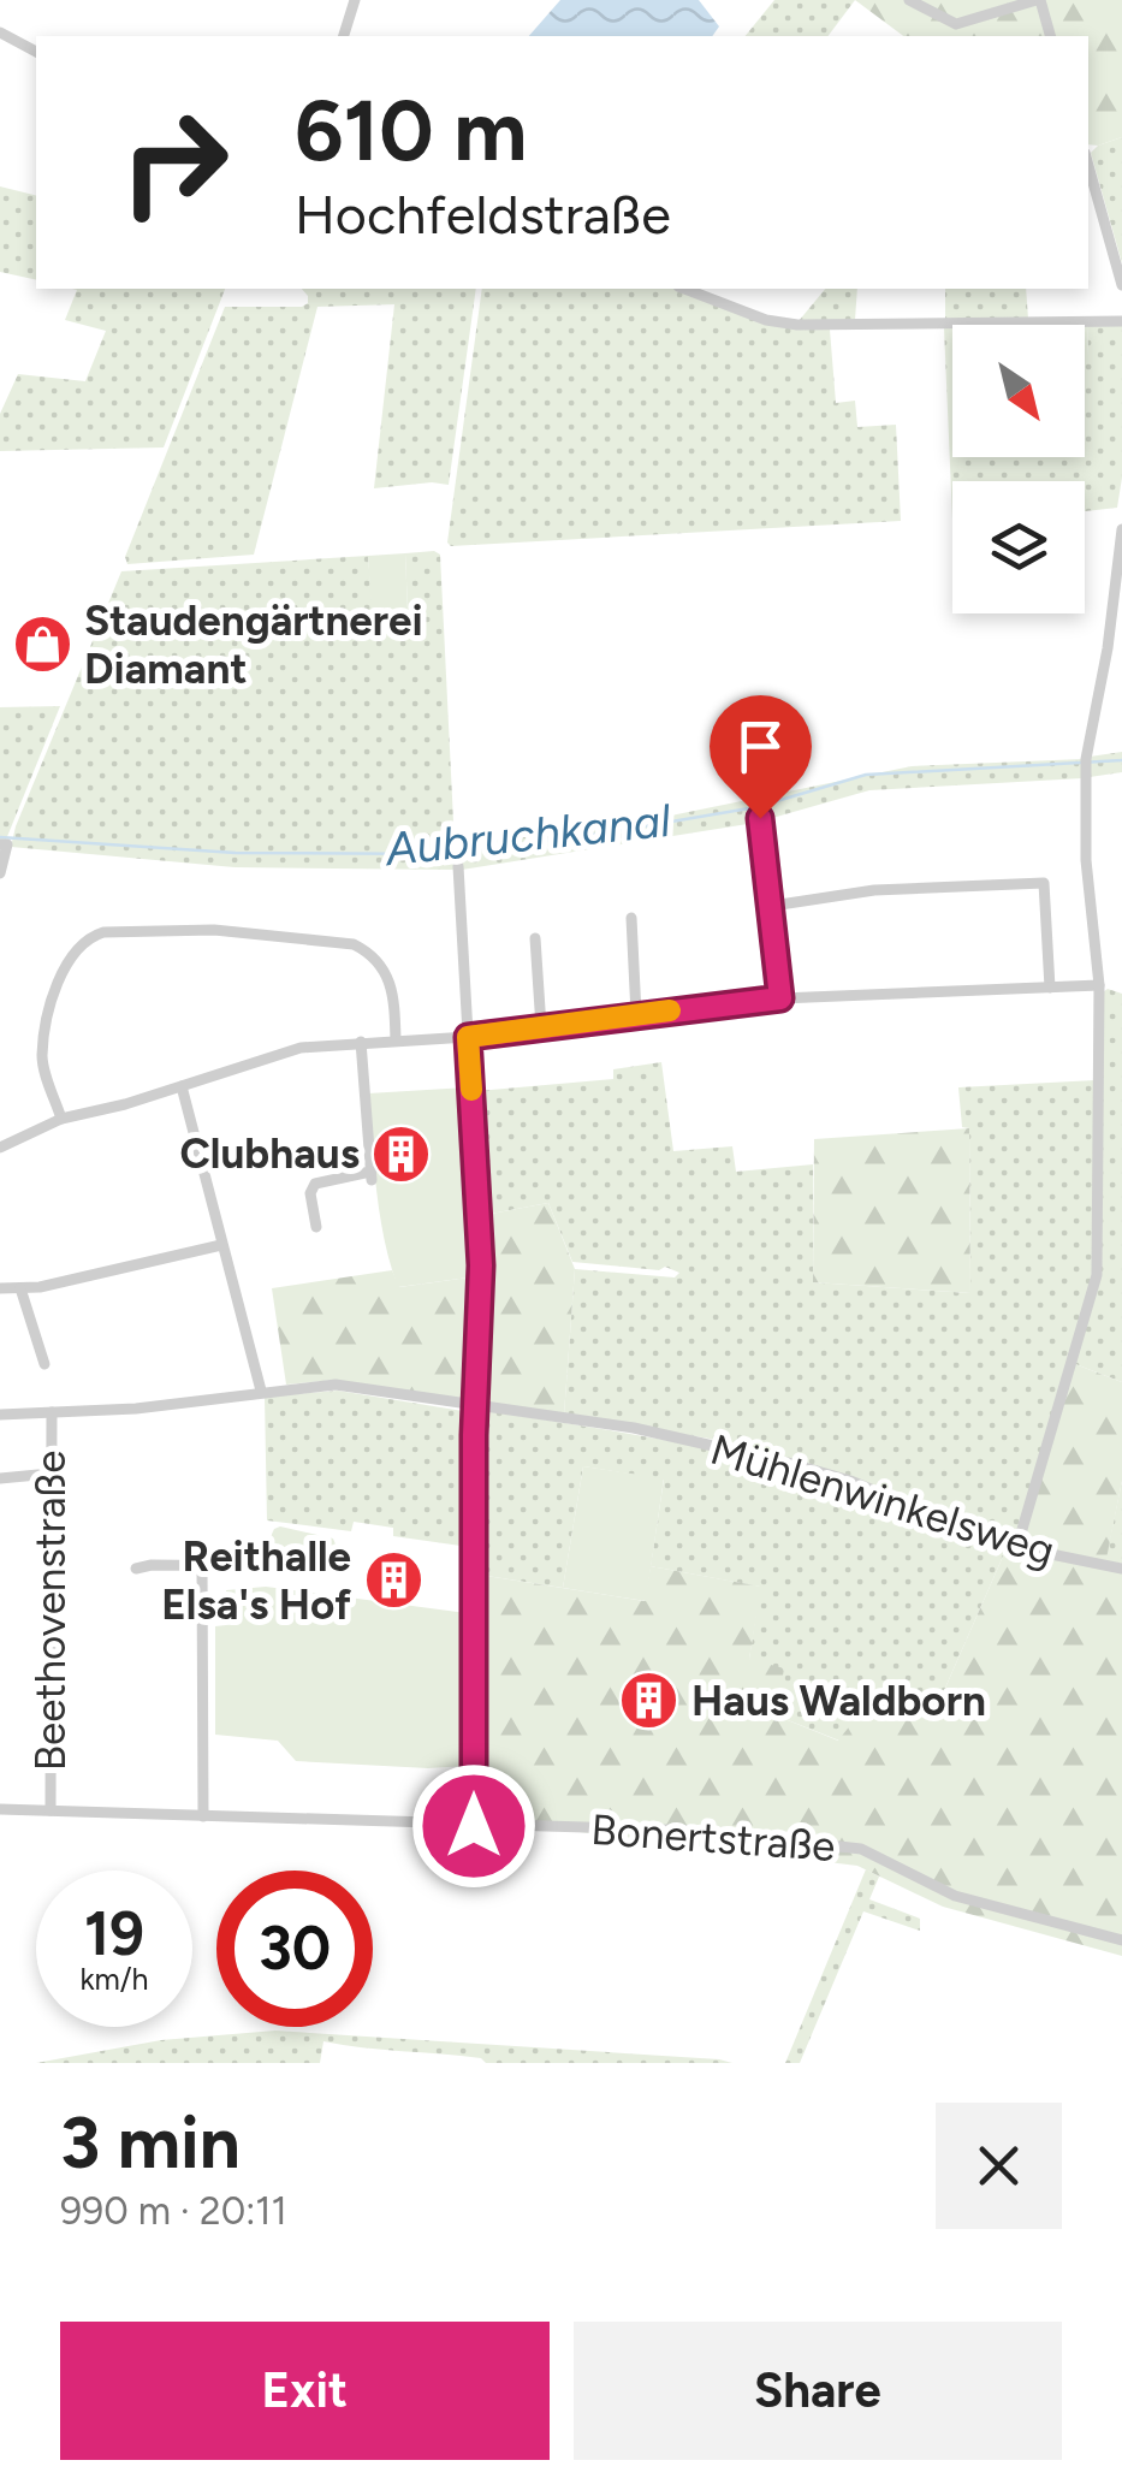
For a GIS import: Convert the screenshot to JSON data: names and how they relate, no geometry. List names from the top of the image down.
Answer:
{
  "streets": {
    "street": ["Mühlenwinkelsweg", "Beethovenstraße", "Bonertstraße"]
  },
  "crossings": [
    ["Mühlenwinkelsweg", "Beethovenstraße"],
    ["Beethovenstraße", "Bonertstraße"]
  ],
  "water": ["Aubruchkanal"],
  "places": {
    "shop": ["Staudengärtnerei Diamant"],
    "building": ["Clubhaus", "Reithalle Elsa's Hof", "Haus Waldborn"]
  },
  "north": "bottom right",
  "page": {
    "turn": ["610 m", "Hochfeldstraße"],
    "speed": "19 km/h",
    "limit": "30",
    "heading": ["3 min", "990 m · 20:11"],
    "buttons": ["Exit", "Share"]
  }
}
